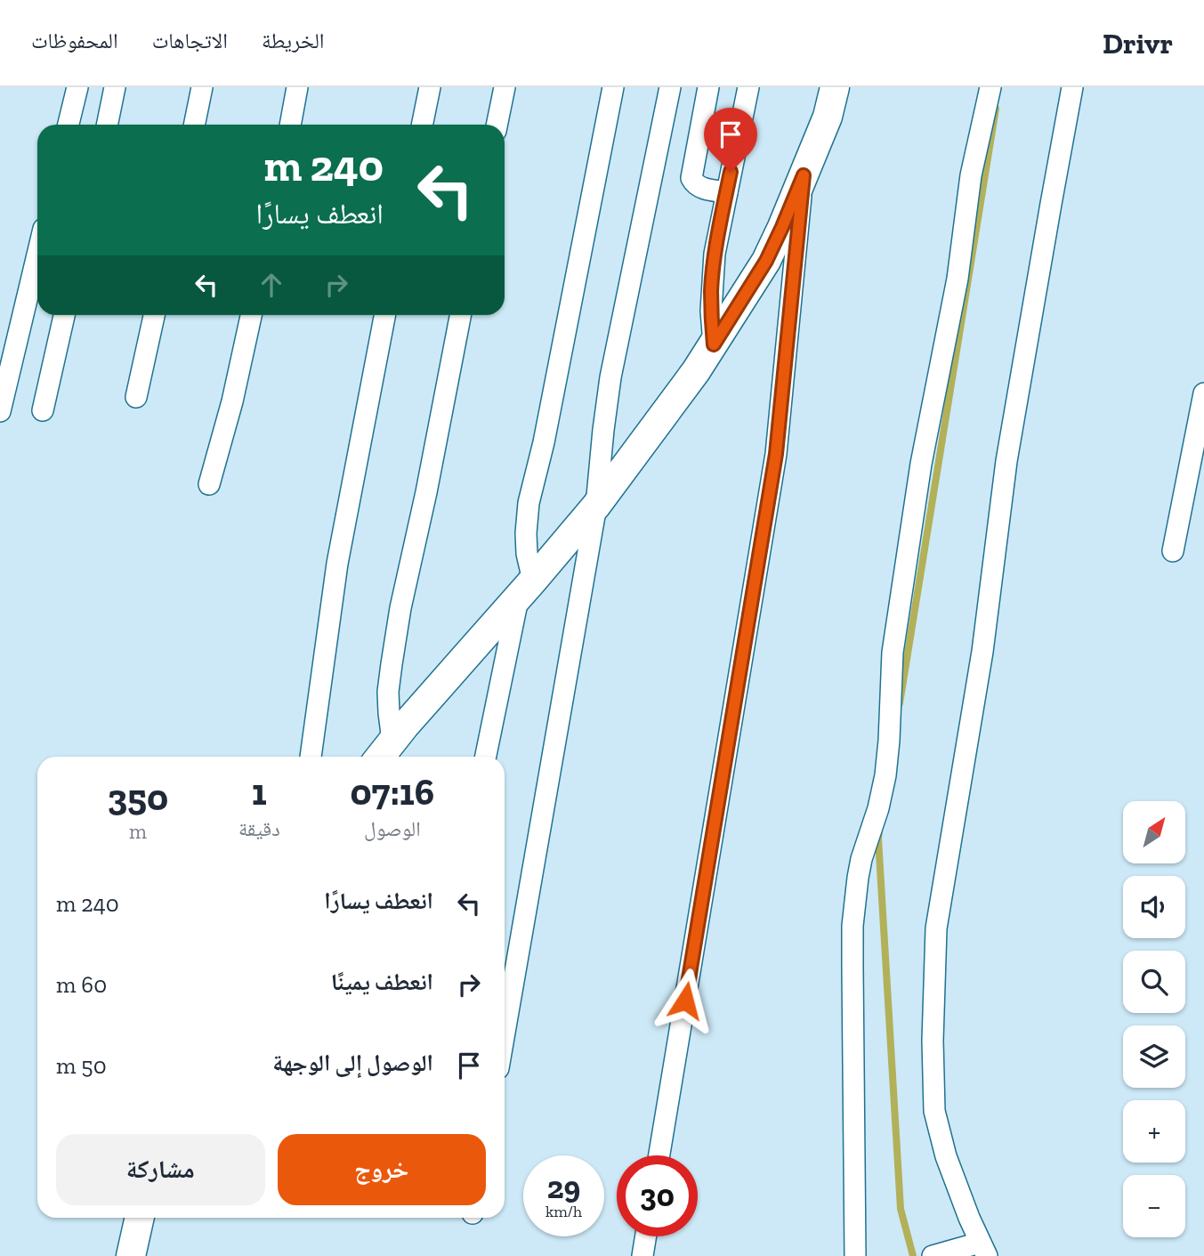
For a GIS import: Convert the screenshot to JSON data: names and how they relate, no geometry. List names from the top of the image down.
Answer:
{
  "north": "top right",
  "page": {
    "header": "Drivr",
    "nav": ["الخريطة", "الاتجاهات", "المحفوظات"],
    "turn": ["240 m", "انعطف يسارًا"],
    "eta": [
      "07:16",
      "الوصول",
      "1",
      "دقيقة",
      "350",
      "m"
    ],
    "map_buttons": ["+", "−"],
    "list": [
      {
        "name": "انعطف يسارًا",
        "value": "240 m"
      },
      {
        "name": "انعطف يمينًا",
        "value": "60 m"
      },
      {
        "name": "الوصول إلى الوجهة",
        "value": "50 m"
      }
    ],
    "buttons": ["خروج", "مشاركة"],
    "speed": "29 km/h",
    "limit": "30"
  }
}
